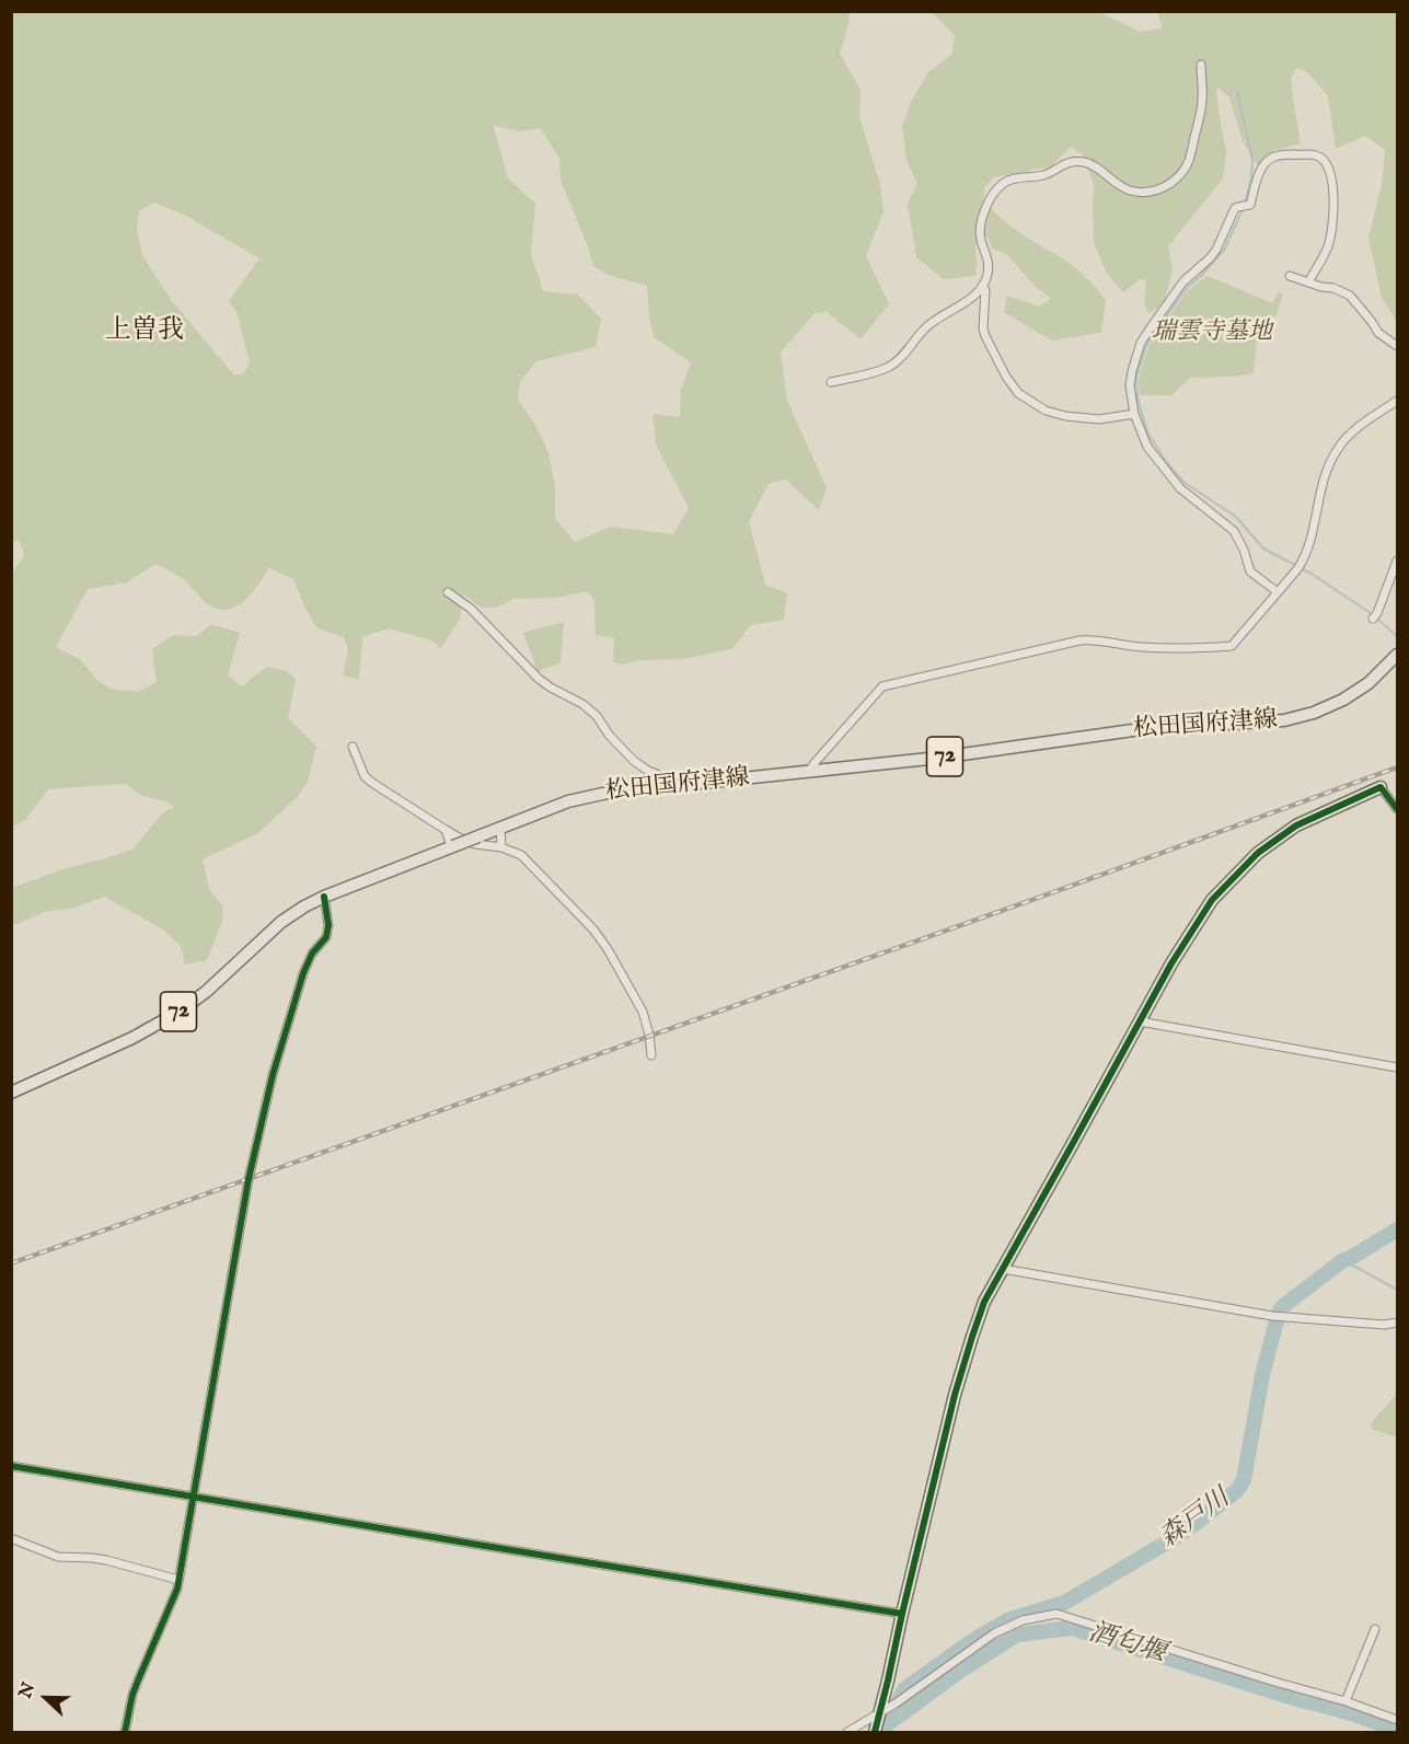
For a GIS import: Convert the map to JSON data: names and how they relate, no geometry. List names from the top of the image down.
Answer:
{
  "streets": {
    "main road": ["松田国府津線", "72"]
  },
  "districts": ["上曽我"],
  "water": ["森戸川", "酒匂堰"],
  "parks": ["瑞雲寺墓地"],
  "north": "left"
}
